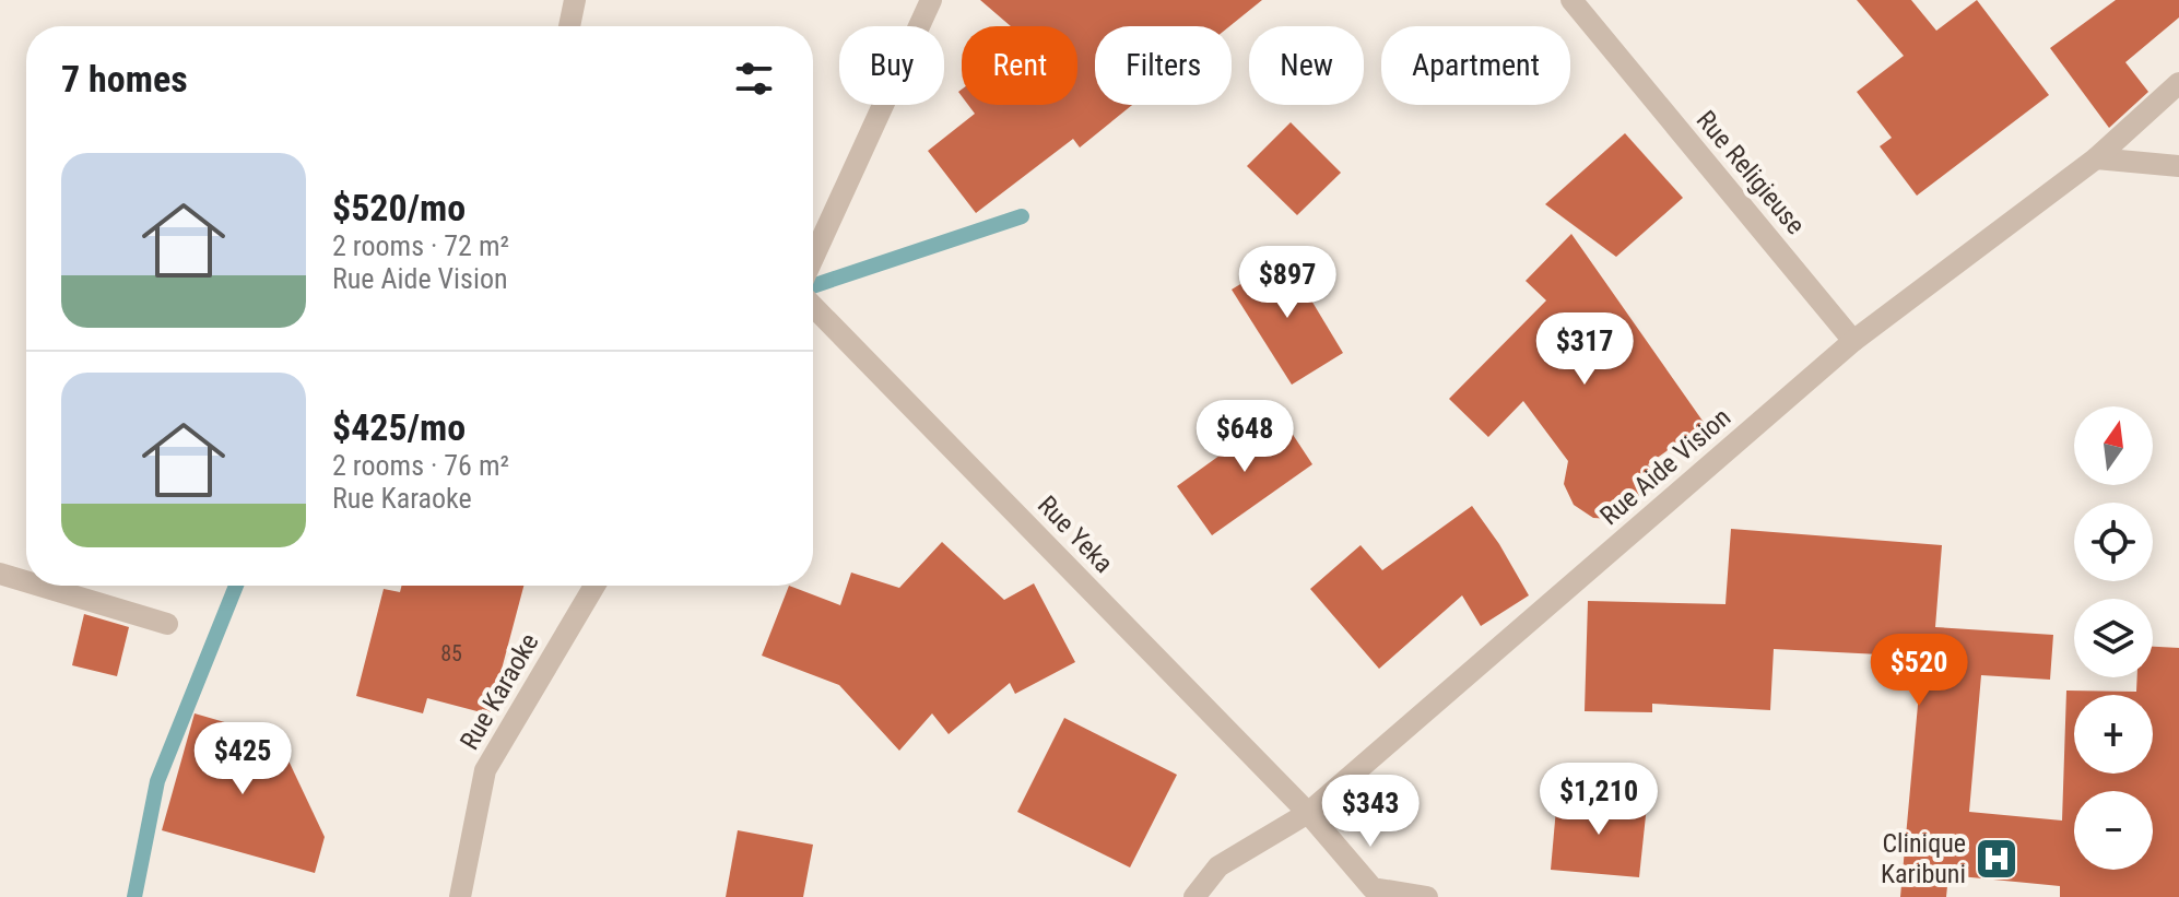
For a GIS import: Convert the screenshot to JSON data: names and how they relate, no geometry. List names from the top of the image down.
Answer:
{
  "streets": {
    "street": [
      "Rue Religieuse",
      "Rue Aide Vision",
      "Rue Yeka",
      "Rue Karaoke"
    ]
  },
  "crossings": [
    ["Rue Religieuse", "Rue Aide Vision"],
    ["Rue Aide Vision", "Rue Yeka"]
  ],
  "places": {
    "hospital": ["Clinique Karibuni"]
  },
  "house_numbers": ["85"],
  "north": "top",
  "page": {
    "chip": [
      "Buy",
      "Rent",
      "Filters",
      "New",
      "Apartment"
    ],
    "heading": "7 homes",
    "list": [
      {
        "name": "$520/mo",
        "note": "2 rooms · 72 m² · Rue Aide Vision"
      },
      {
        "name": "$425/mo",
        "note": "2 rooms · 76 m² · Rue Karaoke"
      }
    ],
    "price": [
      "$897",
      "$317",
      "$648",
      "$520",
      "$425",
      "$1,210",
      "$343"
    ],
    "map_buttons": ["+", "−"]
  }
}
